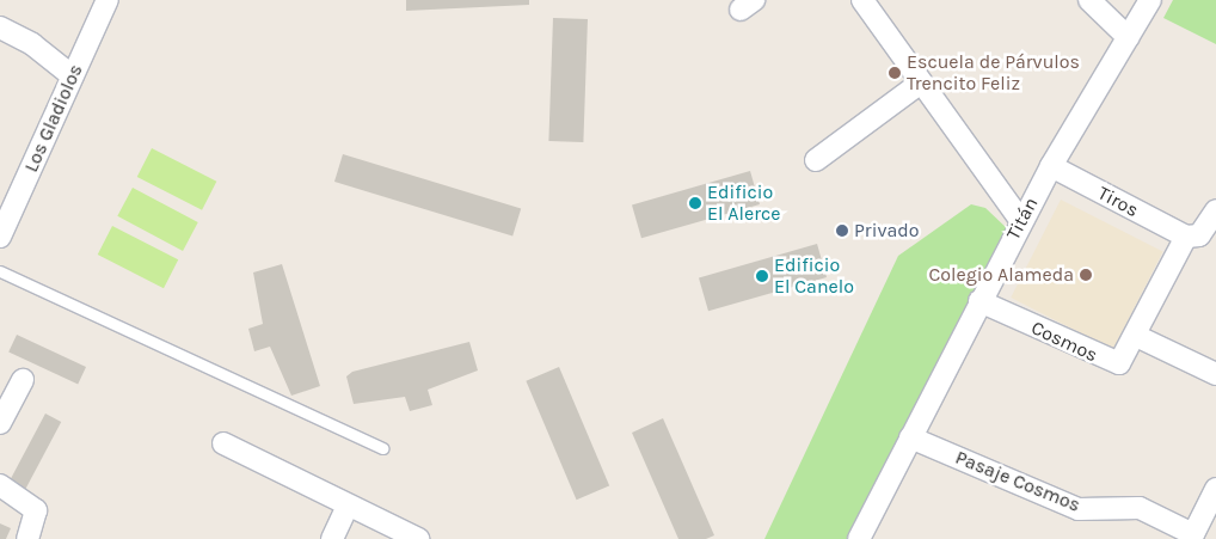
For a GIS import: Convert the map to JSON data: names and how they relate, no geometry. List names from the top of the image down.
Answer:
{
  "streets": {
    "street": [
      "Los Gladiolos",
      "Tiros",
      "Titán",
      "Cosmos",
      "Pasaje Cosmos"
    ]
  },
  "crossings": [
    ["Tiros", "Titán"],
    ["Titán", "Cosmos"],
    ["Titán", "Pasaje Cosmos"]
  ],
  "places": [
    "Escuela de Párvulos Trencito Feliz",
    "Edificio El Alerce",
    "Privado",
    "Colegio Alameda",
    "Edificio El Canelo"
  ]
}
